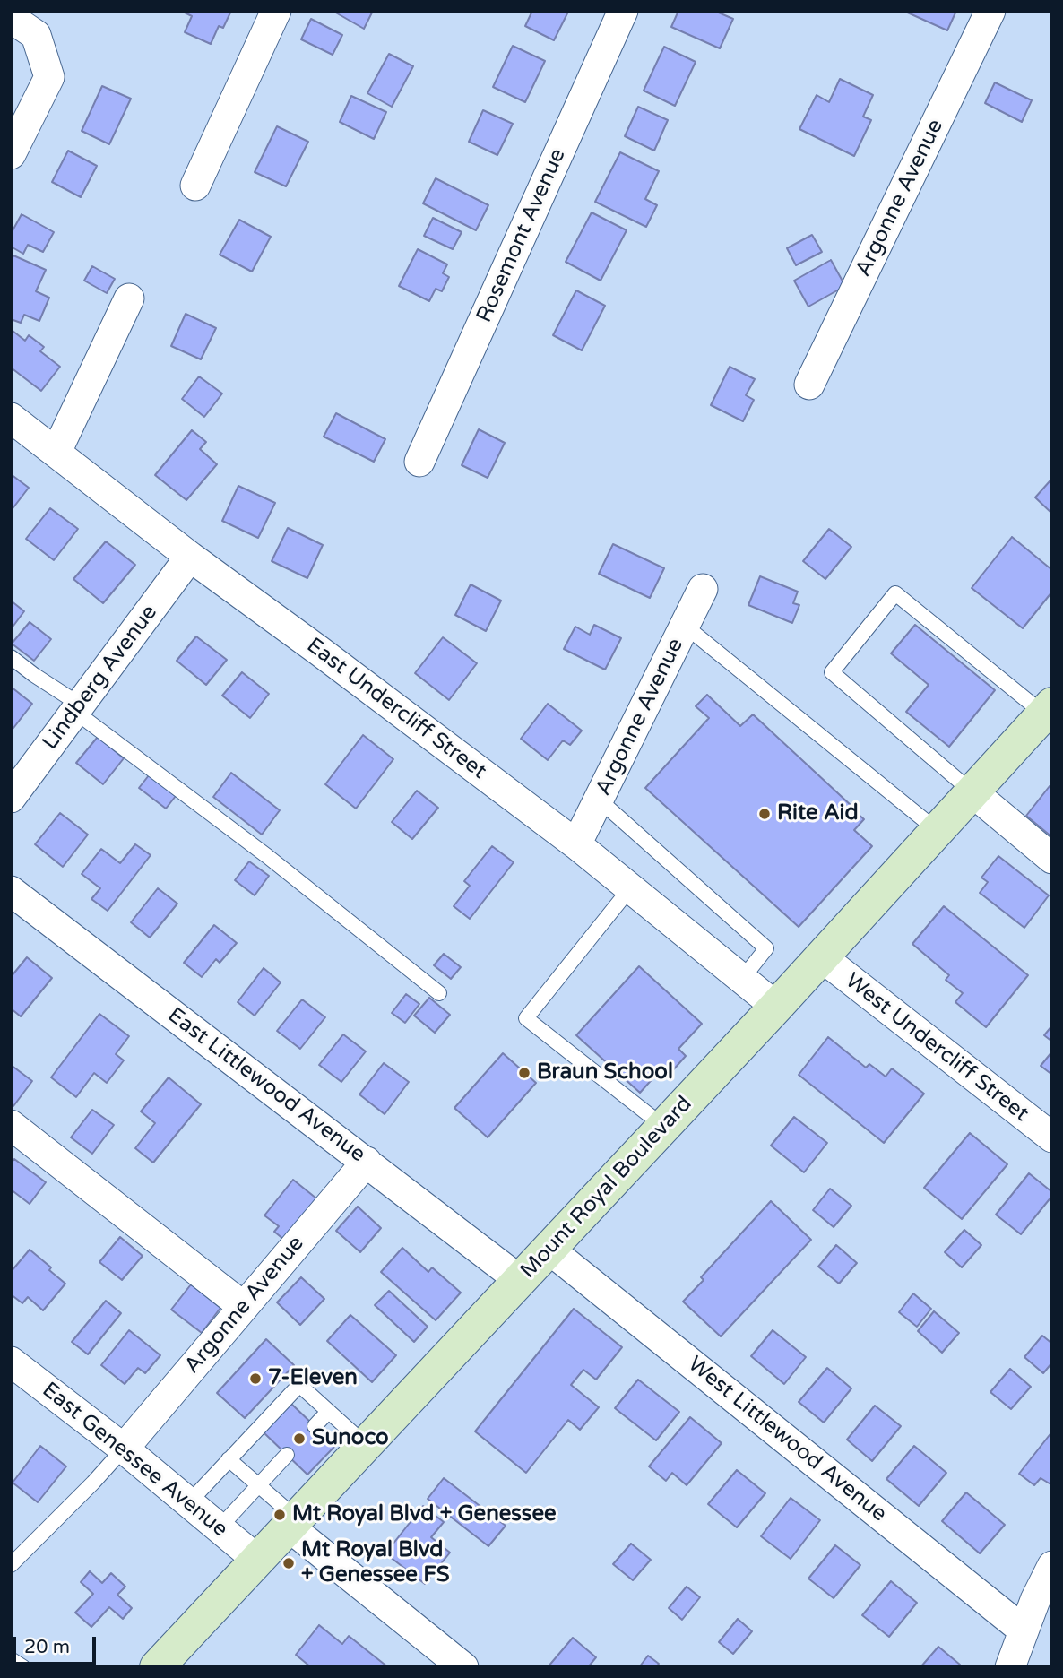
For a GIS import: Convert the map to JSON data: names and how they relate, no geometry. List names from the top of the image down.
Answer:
{
  "streets": {
    "main road": ["Mount Royal Boulevard"],
    "street": [
      "Argonne Avenue",
      "Rosemont Avenue",
      "Lindberg Avenue",
      "East Undercliff Street",
      "West Undercliff Street",
      "East Littlewood Avenue",
      "West Littlewood Avenue",
      "East Genessee Avenue"
    ]
  },
  "crossings": [
    ["Argonne Avenue", "East Undercliff Street"],
    ["Argonne Avenue", "East Littlewood Avenue"],
    ["Argonne Avenue", "East Genessee Avenue"],
    ["Lindberg Avenue", "East Undercliff Street"],
    ["East Undercliff Street", "Mount Royal Boulevard"],
    ["West Undercliff Street", "Mount Royal Boulevard"],
    ["East Littlewood Avenue", "Mount Royal Boulevard"],
    ["Mount Royal Boulevard", "West Littlewood Avenue"],
    ["Mount Royal Boulevard", "East Genessee Avenue"]
  ],
  "places": [
    "Rite Aid",
    "Braun School",
    "7-Eleven",
    "Sunoco",
    "Mt Royal Blvd + Genessee",
    "Mt Royal Blvd + Genessee FS"
  ],
  "scale_bar": "20 m"
}
